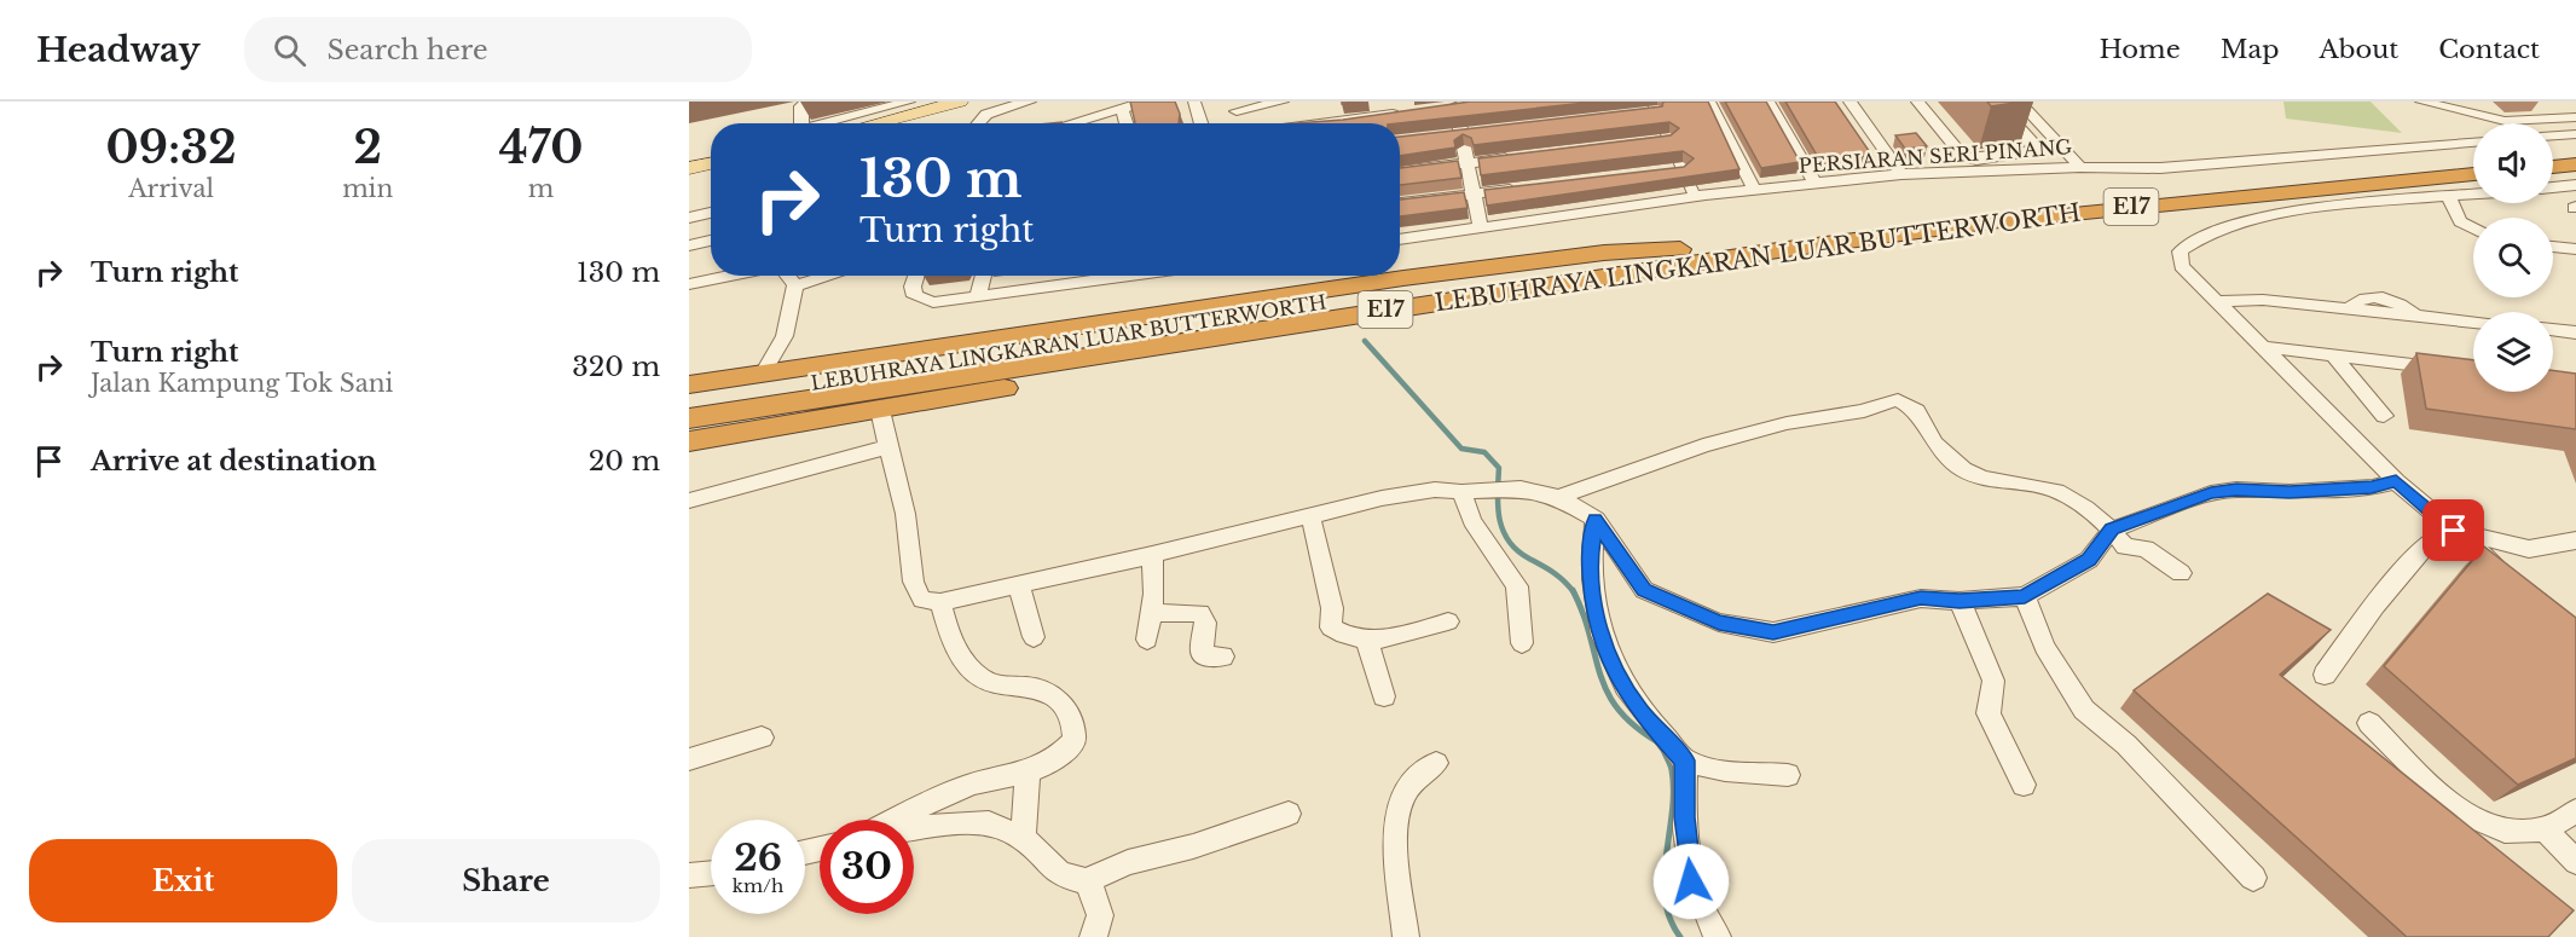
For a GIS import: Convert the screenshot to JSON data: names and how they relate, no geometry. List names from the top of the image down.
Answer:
{
  "streets": {
    "highway": ["E17", "LEBUHRAYA LINGKARAN LUAR BUTTERWORTH"],
    "street": ["PERSIARAN SERI PINANG"]
  },
  "page": {
    "header": "Headway",
    "search": "Search here",
    "nav": [
      "Home",
      "Map",
      "About",
      "Contact"
    ],
    "eta": [
      "09:32",
      "Arrival",
      "2",
      "min",
      "470",
      "m"
    ],
    "turn": ["130 m", "Turn right"],
    "list": [
      {
        "name": "Turn right",
        "value": "130 m"
      },
      {
        "name": "Turn right",
        "note": "Jalan Kampung Tok Sani",
        "value": "320 m"
      },
      {
        "name": "Arrive at destination",
        "value": "20 m"
      }
    ],
    "speed": "26 km/h",
    "limit": "30",
    "buttons": ["Exit", "Share"]
  }
}
